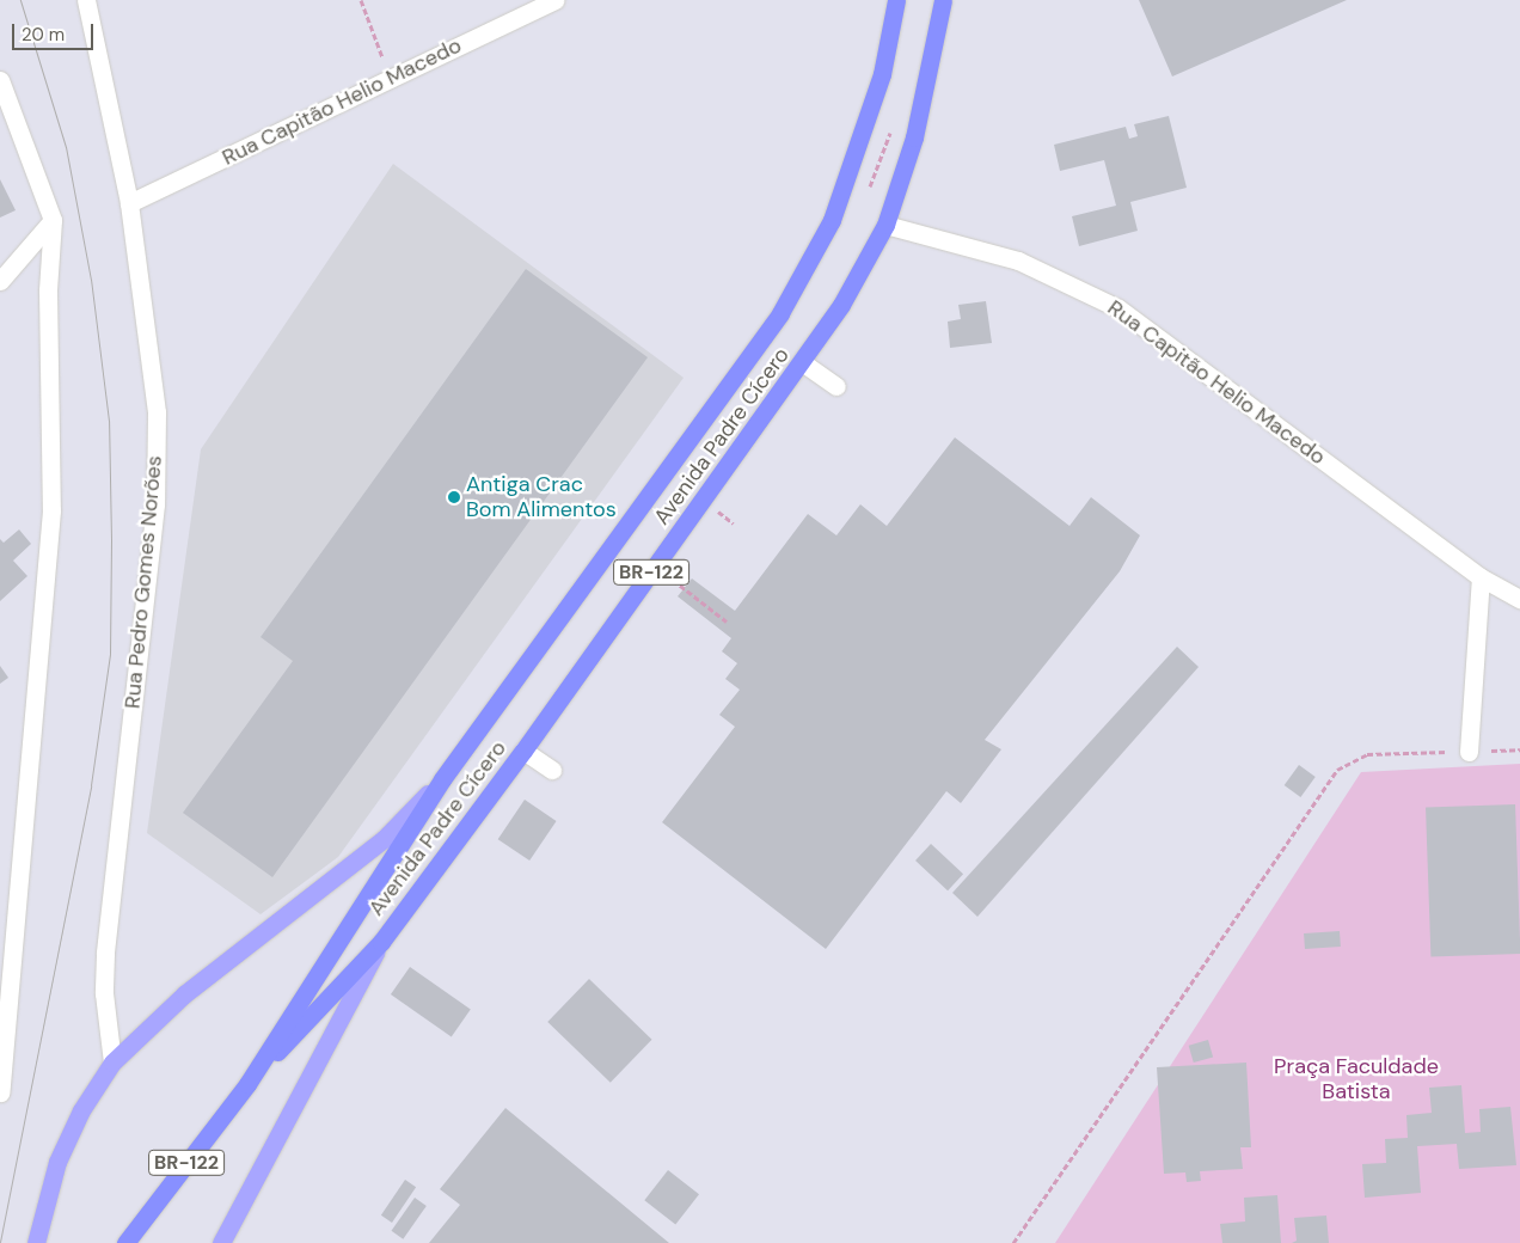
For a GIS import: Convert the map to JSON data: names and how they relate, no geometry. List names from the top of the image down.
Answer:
{
  "streets": {
    "highway": ["Avenida Padre Cícero", "BR-122"],
    "street": ["Rua Capitão Helio Macedo", "Rua Pedro Gomes Norões"]
  },
  "crossings": [
    ["Rua Capitão Helio Macedo", "Avenida Padre Cícero"],
    ["Rua Capitão Helio Macedo", "Rua Pedro Gomes Norões"],
    ["Avenida Padre Cícero", "Rua Pedro Gomes Norões"]
  ],
  "parks": ["Praça Faculdade Batista"],
  "places": ["Antiga Crac Bom Alimentos"],
  "scale_bar": "20 m"
}
